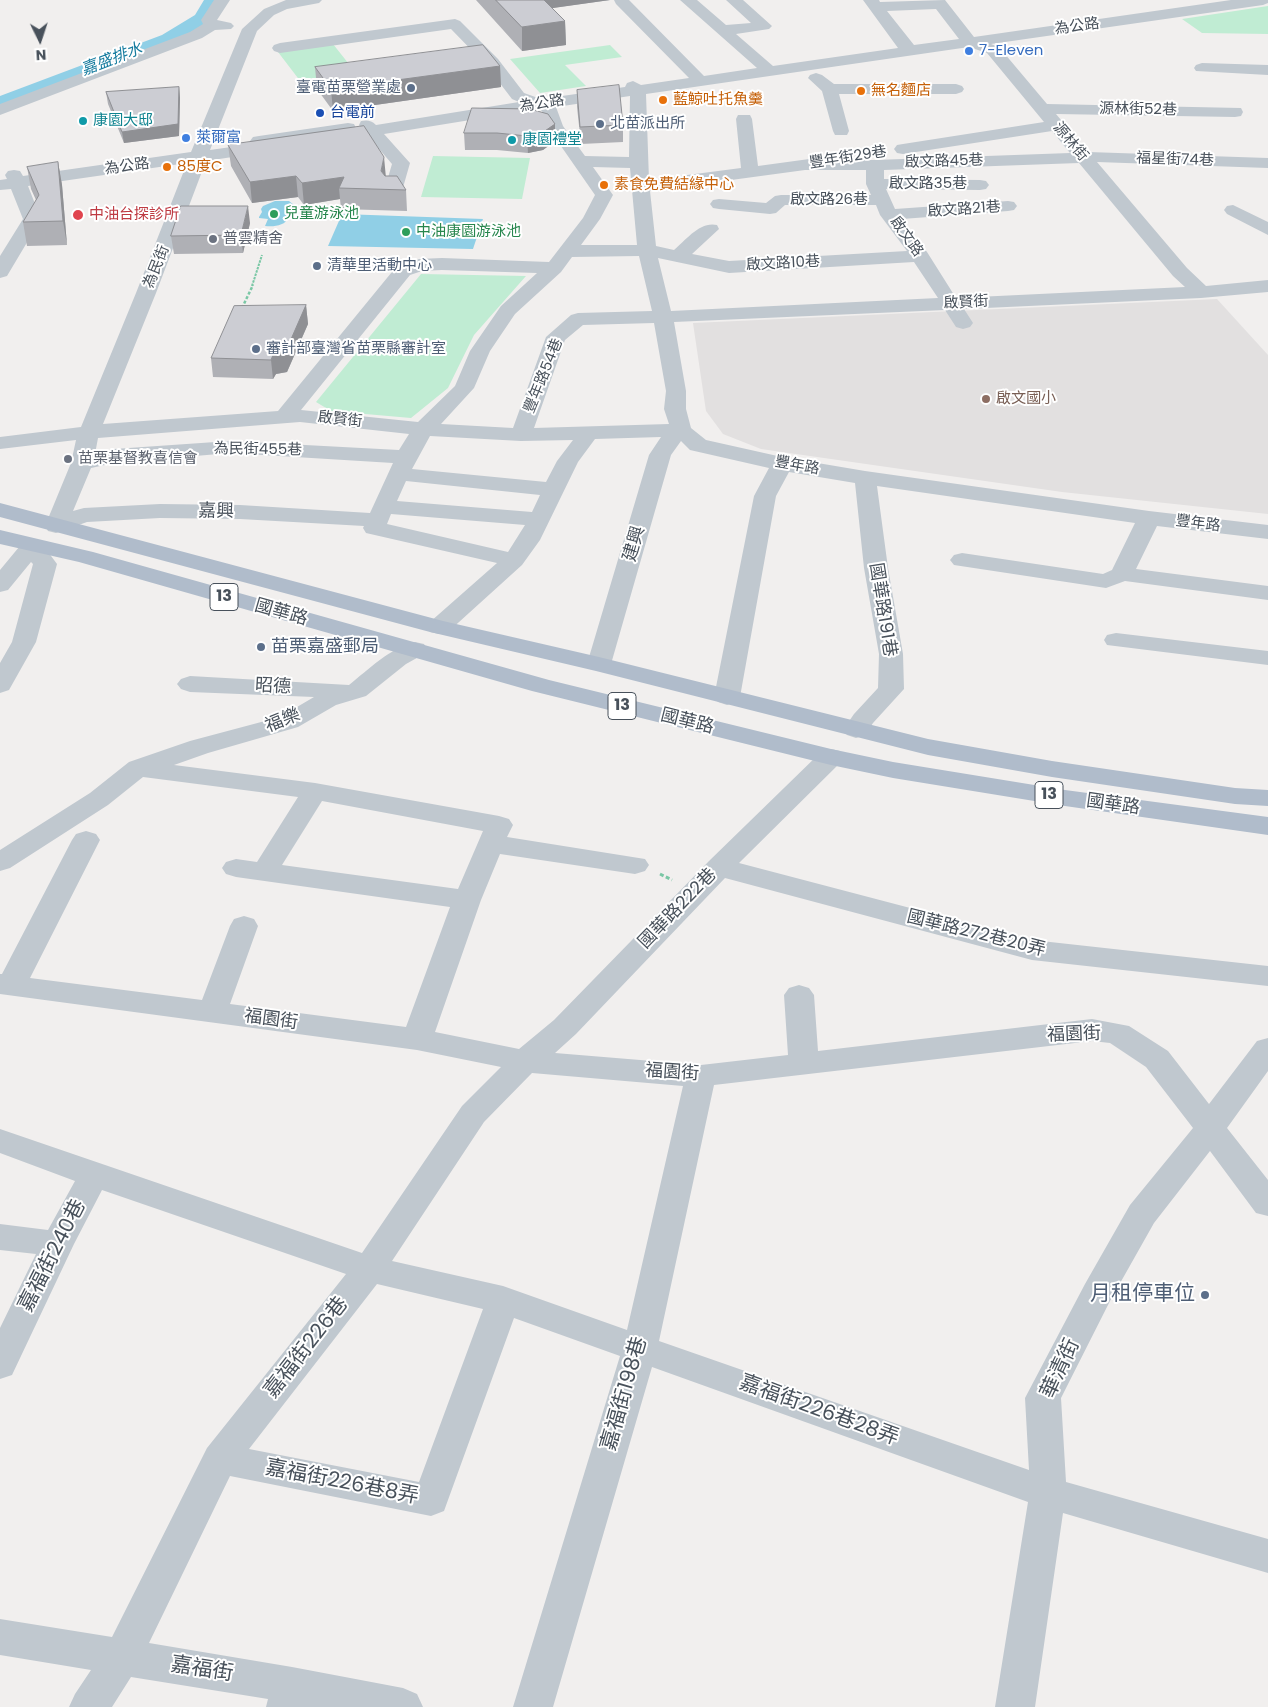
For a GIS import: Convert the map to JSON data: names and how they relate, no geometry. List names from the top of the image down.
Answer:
{
  "streets": {
    "main road": ["13", "國華路"],
    "street": [
      "為公路",
      "源林街52巷",
      "源林街",
      "豐年街29巷",
      "福星街74巷",
      "啟文路45巷",
      "啟文路35巷",
      "啟文路26巷",
      "啟文路21巷",
      "啟文路",
      "啟文路10巷",
      "為民街",
      "啟賢街",
      "豐年路54巷",
      "為民街455巷",
      "豐年路",
      "嘉興",
      "建興",
      "國華路191巷",
      "昭德",
      "福樂",
      "國華路222巷",
      "國華路272巷20弄",
      "福園街",
      "嘉福街240巷",
      "嘉福街226巷",
      "華清街",
      "嘉福街198巷",
      "嘉福街226巷28弄",
      "嘉福街226巷8弄",
      "嘉福街"
    ]
  },
  "crossings": [
    ["為公路", "源林街"],
    ["為公路", "為民街"],
    ["源林街52巷", "源林街"],
    ["源林街", "豐年街29巷"],
    ["源林街", "福星街74巷"],
    ["源林街", "啟文路45巷"],
    ["源林街", "啟賢街"],
    ["豐年街29巷", "啟文路45巷"],
    ["福星街74巷", "啟文路45巷"],
    ["啟文路35巷", "啟文路26巷"],
    ["啟文路35巷", "啟文路21巷"],
    ["啟文路35巷", "啟文路"],
    ["啟文路26巷", "啟文路21巷"],
    ["啟文路26巷", "啟文路"],
    ["啟文路21巷", "啟文路"],
    ["啟文路", "啟文路10巷"],
    ["啟文路", "啟賢街"],
    ["為民街", "啟賢街"],
    ["為民街", "為民街455巷"],
    ["為民街", "嘉興"],
    ["為民街", "國華路"],
    ["啟賢街", "豐年路54巷"],
    ["啟賢街", "豐年路"],
    ["啟賢街", "建興"],
    ["豐年路", "建興"],
    ["豐年路", "國華路191巷"],
    ["嘉興", "國華路"],
    ["建興", "國華路"],
    ["國華路191巷", "國華路"],
    ["國華路", "福樂"],
    ["國華路", "國華路222巷"],
    ["昭德", "福樂"],
    ["國華路222巷", "國華路272巷20弄"],
    ["國華路222巷", "福園街"],
    ["國華路222巷", "嘉福街226巷"],
    ["福園街", "嘉福街226巷"],
    ["福園街", "華清街"],
    ["福園街", "嘉福街198巷"],
    ["嘉福街240巷", "嘉福街226巷28弄"],
    ["嘉福街226巷", "嘉福街226巷28弄"],
    ["嘉福街226巷", "嘉福街226巷8弄"],
    ["嘉福街226巷", "嘉福街"],
    ["華清街", "嘉福街226巷28弄"],
    ["嘉福街198巷", "嘉福街226巷28弄"],
    ["嘉福街226巷28弄", "嘉福街226巷8弄"]
  ],
  "water": ["嘉盛排水"],
  "places": [
    "7-Eleven",
    "臺電苗栗營業處",
    "無名麵店",
    "藍鯨吐托魚羹",
    "台電前",
    "康園大邸",
    "北苗派出所",
    "萊爾富",
    "康園禮堂",
    "85度C",
    "素食免費結緣中心",
    "兒童游泳池",
    "中油台探診所",
    "中油康園游泳池",
    "普雲精舍",
    "清華里活動中心",
    "審計部臺灣省苗栗縣審計室",
    "啟文國小",
    "苗栗基督教喜信會",
    "苗栗嘉盛郵局",
    "月租停車位"
  ],
  "north": "bottom"
}
